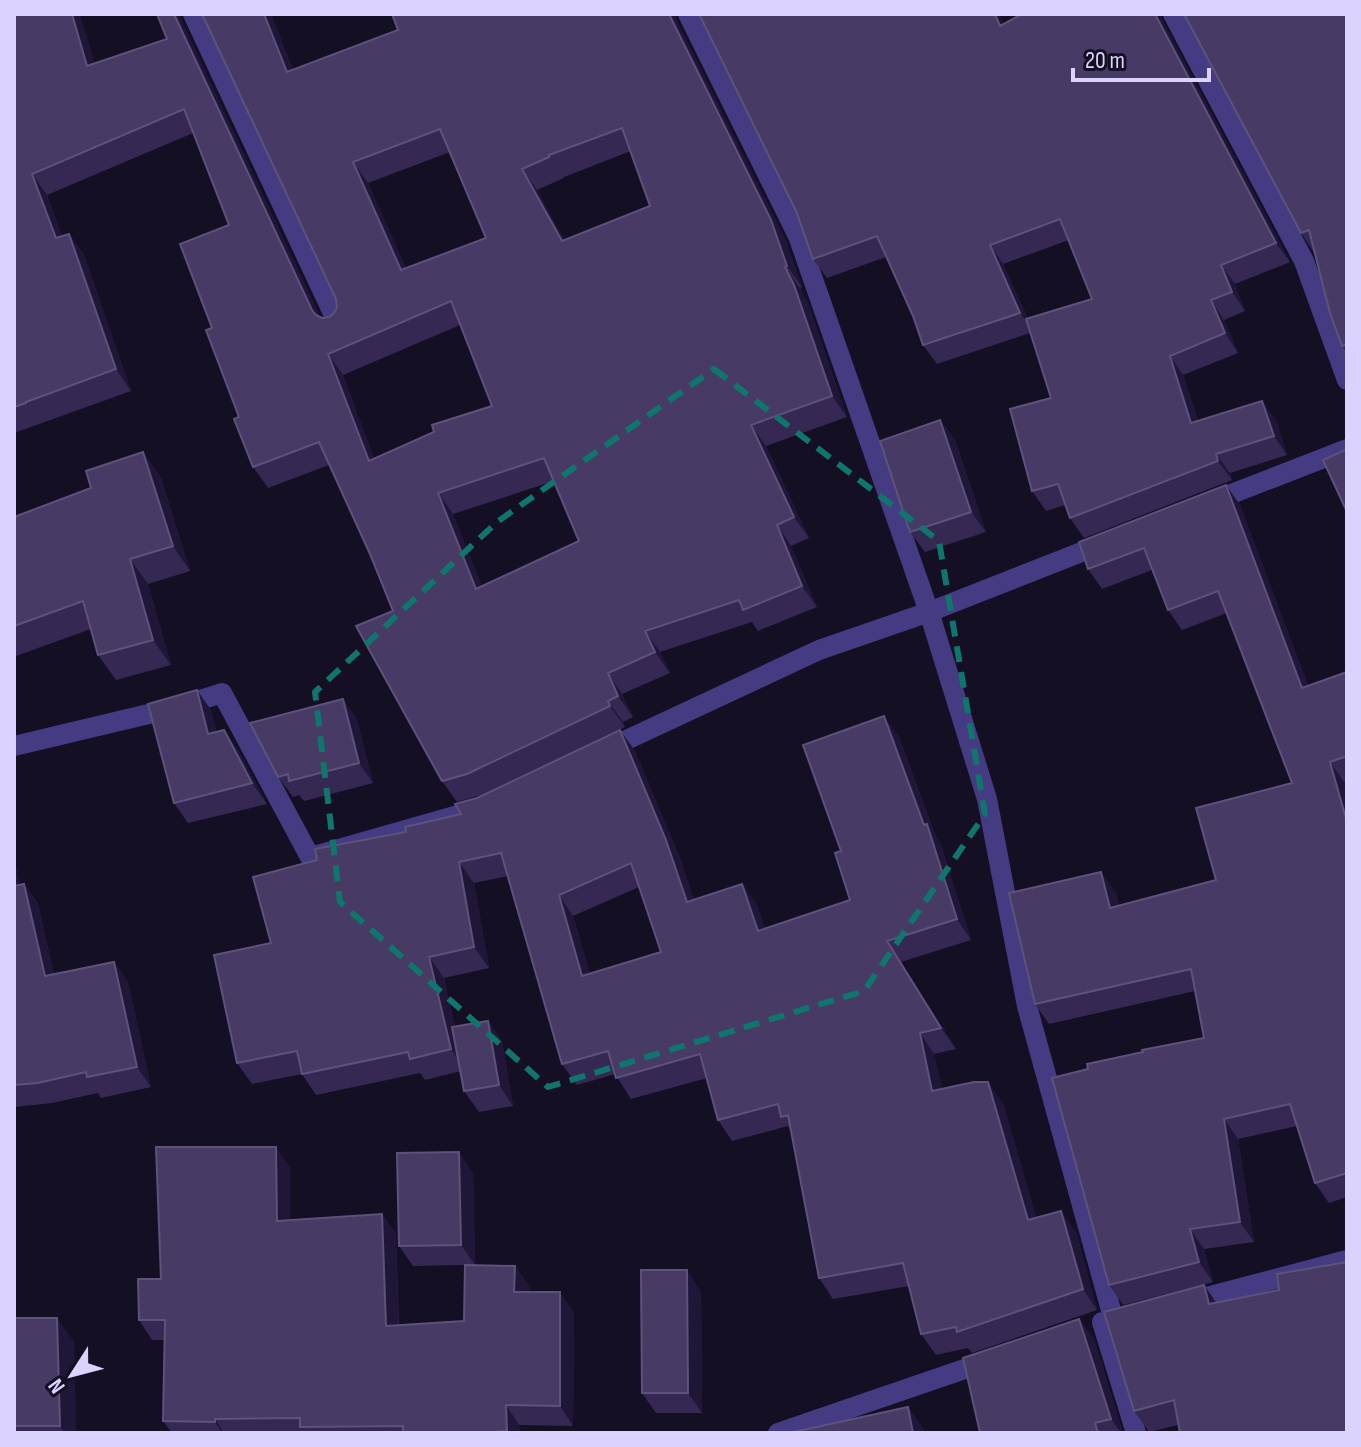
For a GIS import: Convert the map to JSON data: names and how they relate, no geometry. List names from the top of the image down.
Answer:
{
  "scale_bar": "20 m",
  "north": "bottom left"
}
